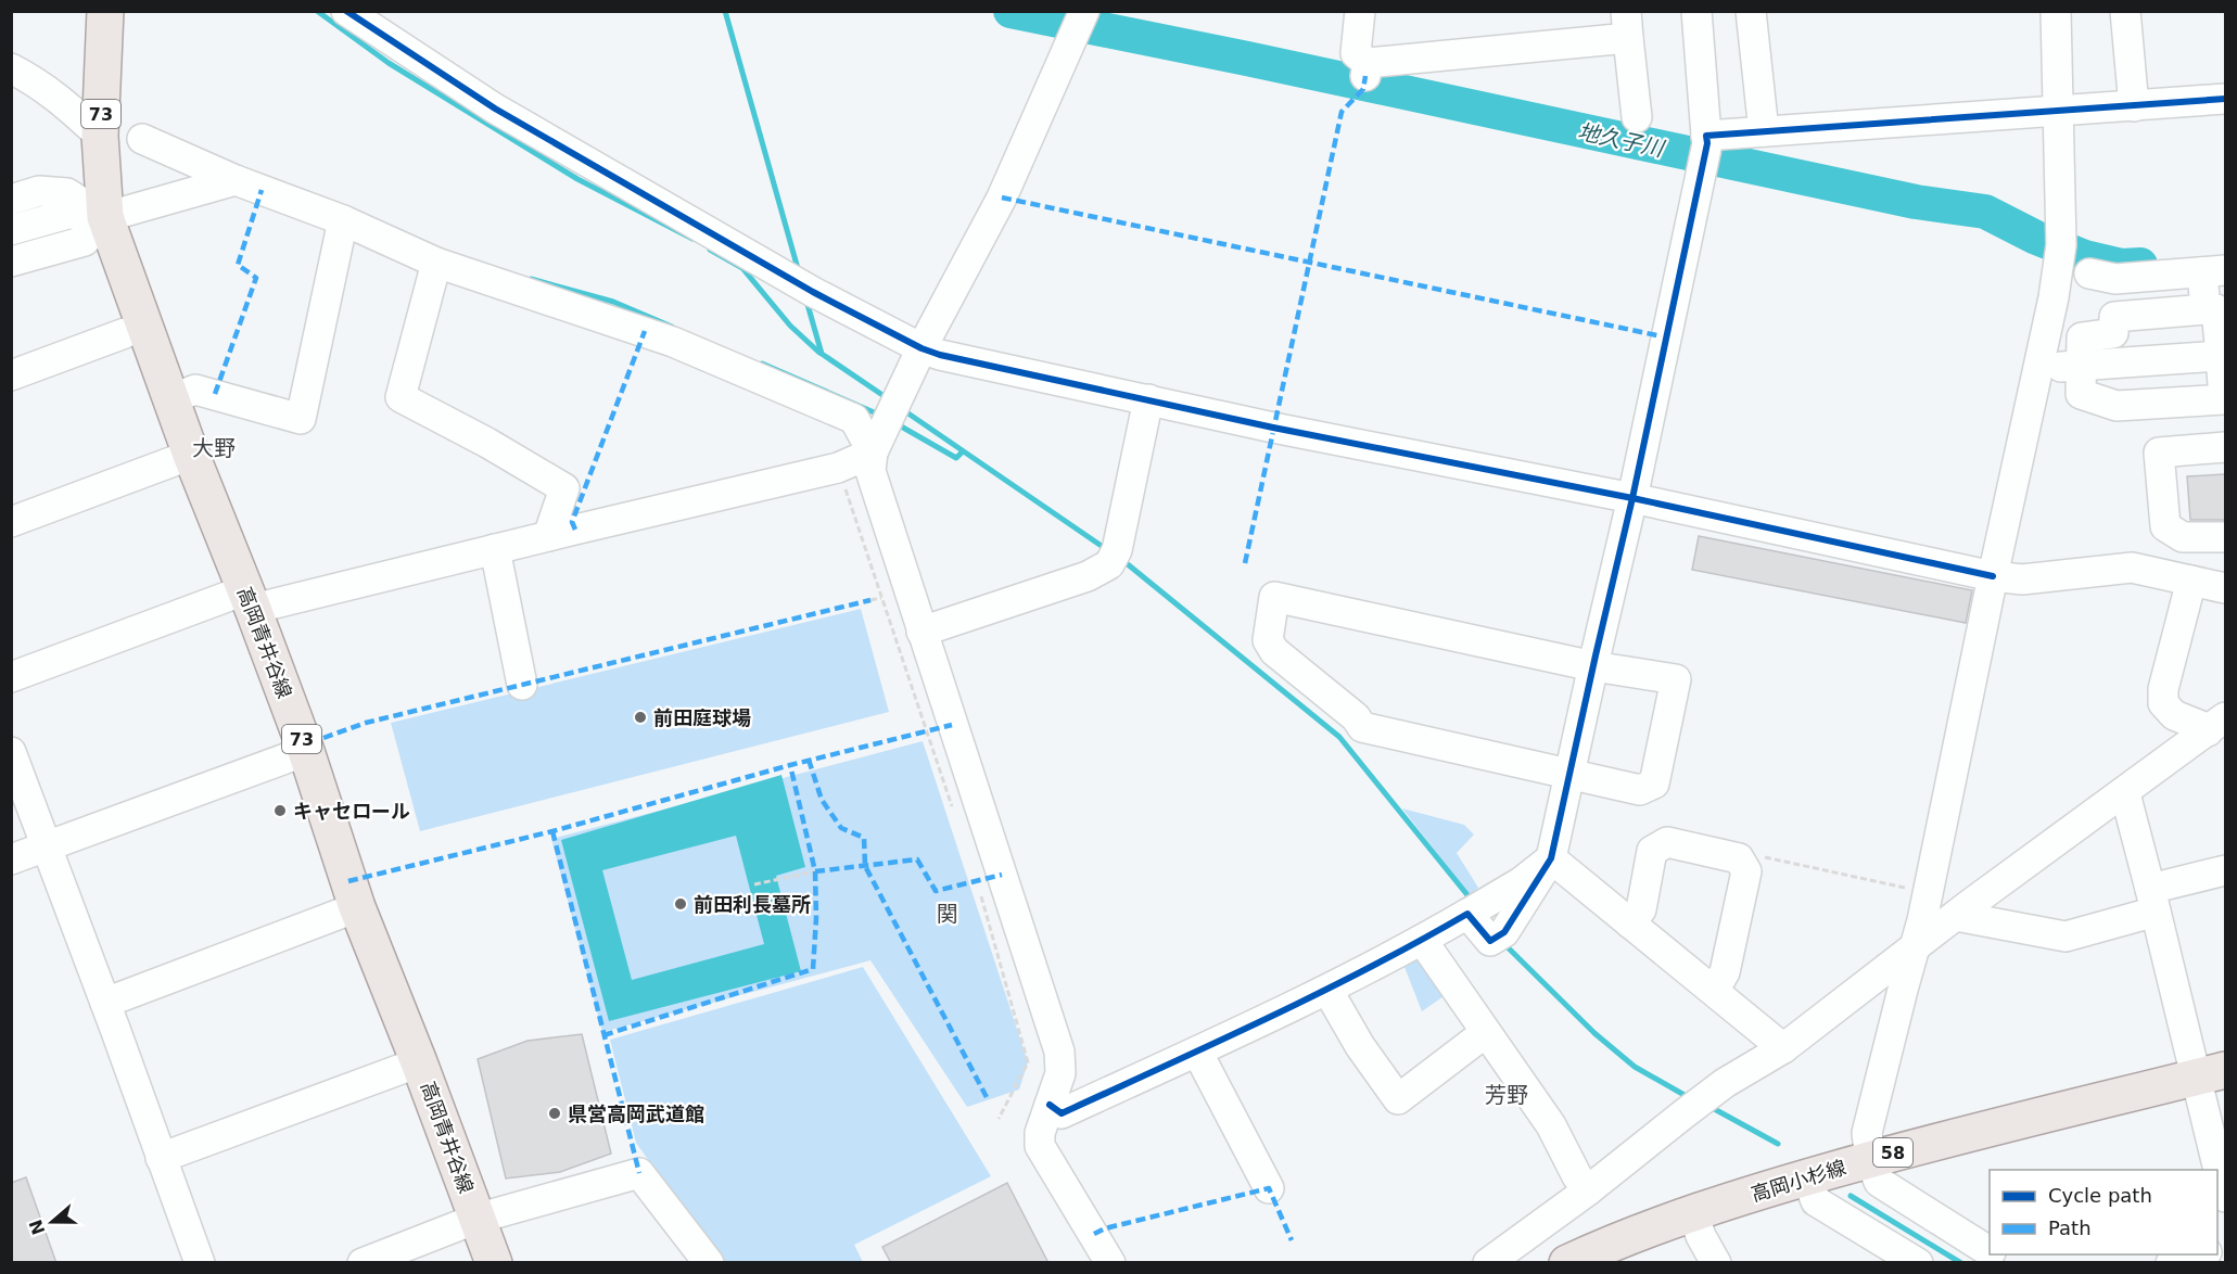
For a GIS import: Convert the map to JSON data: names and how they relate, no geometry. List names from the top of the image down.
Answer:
{
  "streets": {
    "main road": [
      "73",
      "高岡青井谷線",
      "58",
      "高岡小杉線"
    ]
  },
  "districts": ["大野", "関", "芳野"],
  "water": ["地久子川"],
  "places": [
    "前田庭球場",
    "キャセロール",
    "前田利長墓所",
    "県営高岡武道館"
  ],
  "legend": ["Cycle path", "Path"],
  "north": "left"
}
